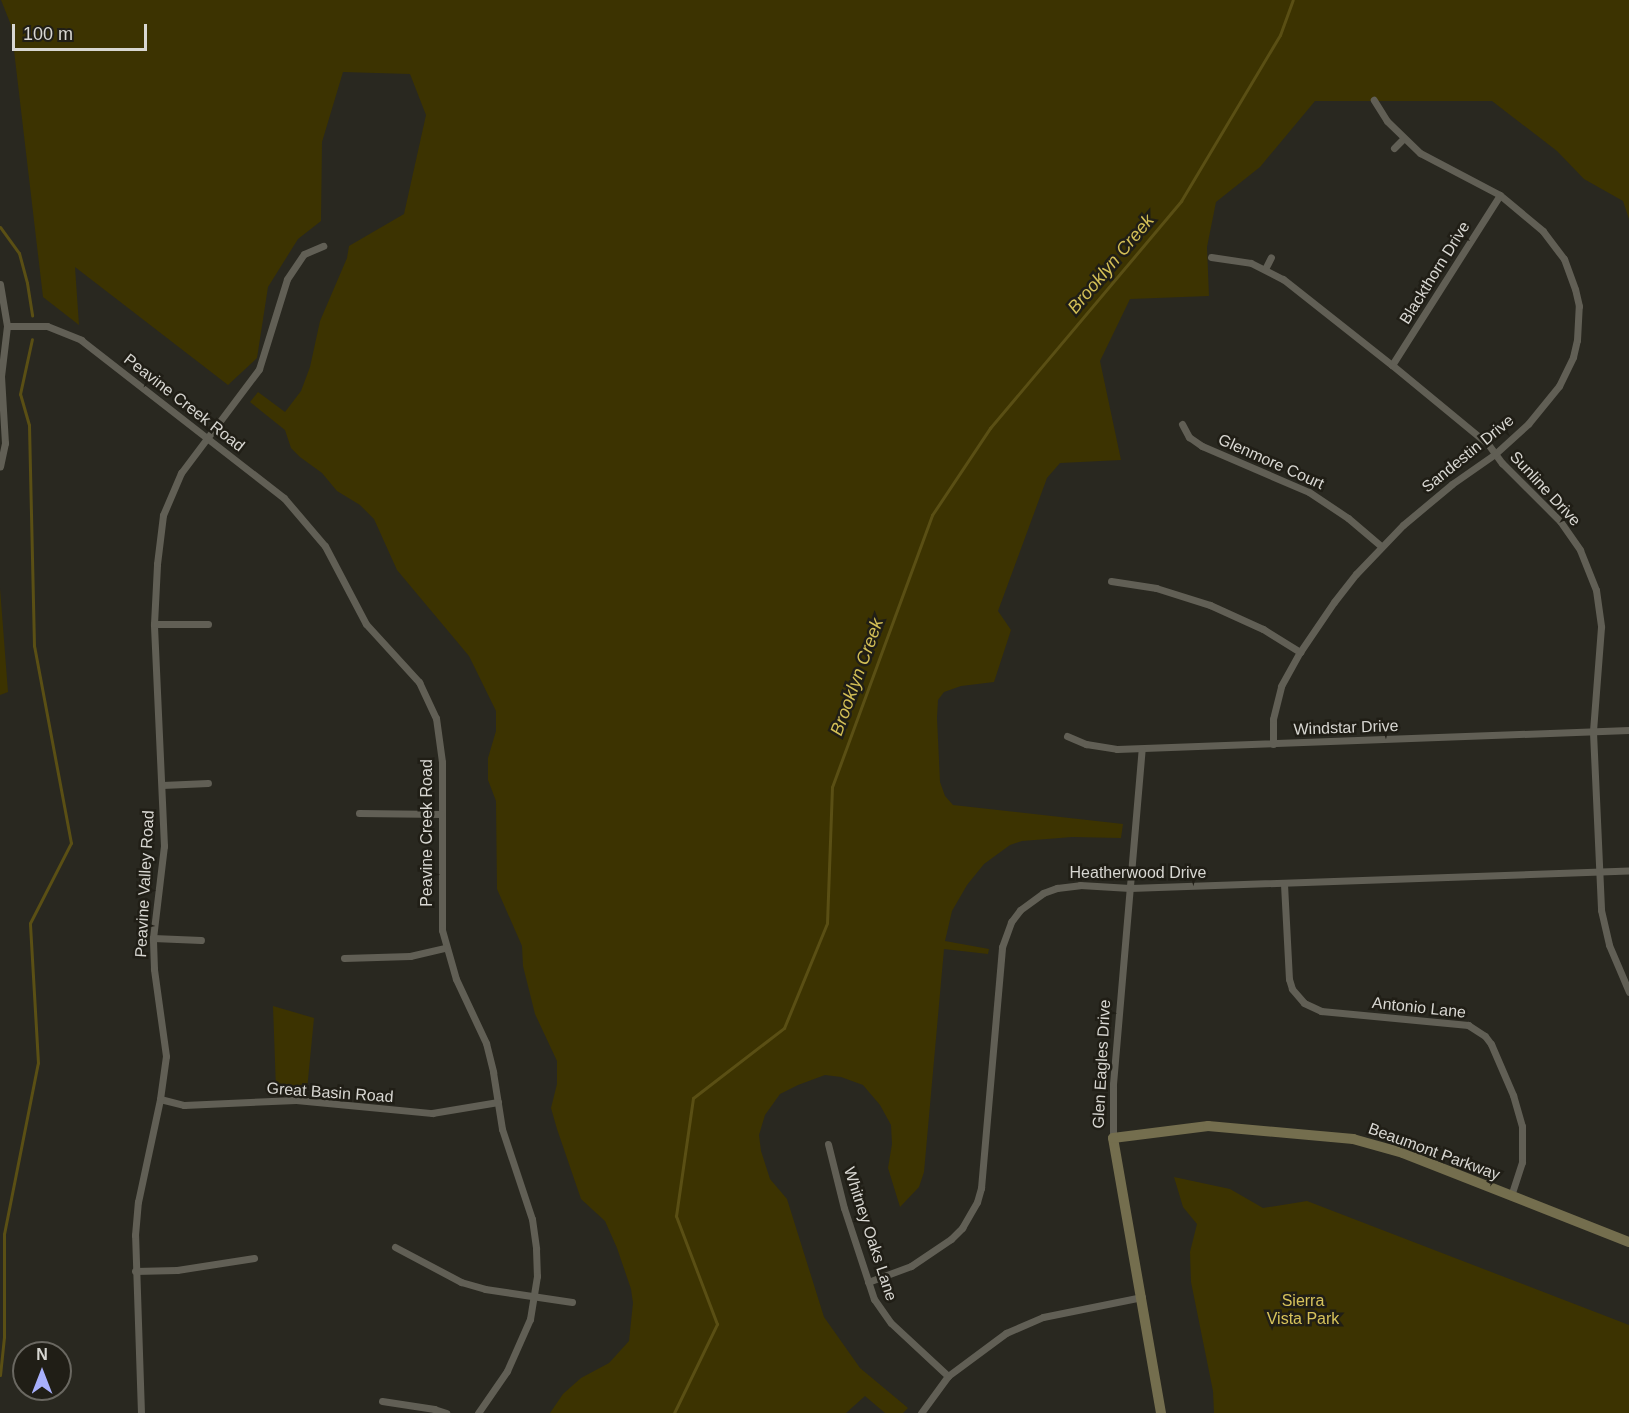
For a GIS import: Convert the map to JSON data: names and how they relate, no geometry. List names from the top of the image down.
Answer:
{
  "streets": {
    "street": [
      "Blackthorn Drive",
      "Peavine Creek Road",
      "Sandestin Drive",
      "Glenmore Court",
      "Sunline Drive",
      "Windstar Drive",
      "Heatherwood Drive",
      "Peavine Valley Road",
      "Antonio Lane",
      "Glen Eagles Drive",
      "Great Basin Road",
      "Beaumont Parkway",
      "Whitney Oaks Lane"
    ]
  },
  "crossings": [
    ["Blackthorn Drive", "Sandestin Drive"],
    ["Blackthorn Drive", "Sunline Drive"],
    ["Peavine Creek Road", "Peavine Valley Road"],
    ["Peavine Creek Road", "Great Basin Road"],
    ["Sandestin Drive", "Glenmore Court"],
    ["Sandestin Drive", "Sunline Drive"],
    ["Sandestin Drive", "Windstar Drive"],
    ["Sunline Drive", "Windstar Drive"],
    ["Sunline Drive", "Heatherwood Drive"],
    ["Windstar Drive", "Glen Eagles Drive"],
    ["Heatherwood Drive", "Antonio Lane"],
    ["Heatherwood Drive", "Glen Eagles Drive"],
    ["Heatherwood Drive", "Whitney Oaks Lane"],
    ["Peavine Valley Road", "Great Basin Road"],
    ["Antonio Lane", "Beaumont Parkway"],
    ["Glen Eagles Drive", "Beaumont Parkway"]
  ],
  "water": ["Brooklyn Creek"],
  "parks": ["Sierra Vista Park"],
  "scale_bar": "100 m",
  "north": "top"
}
